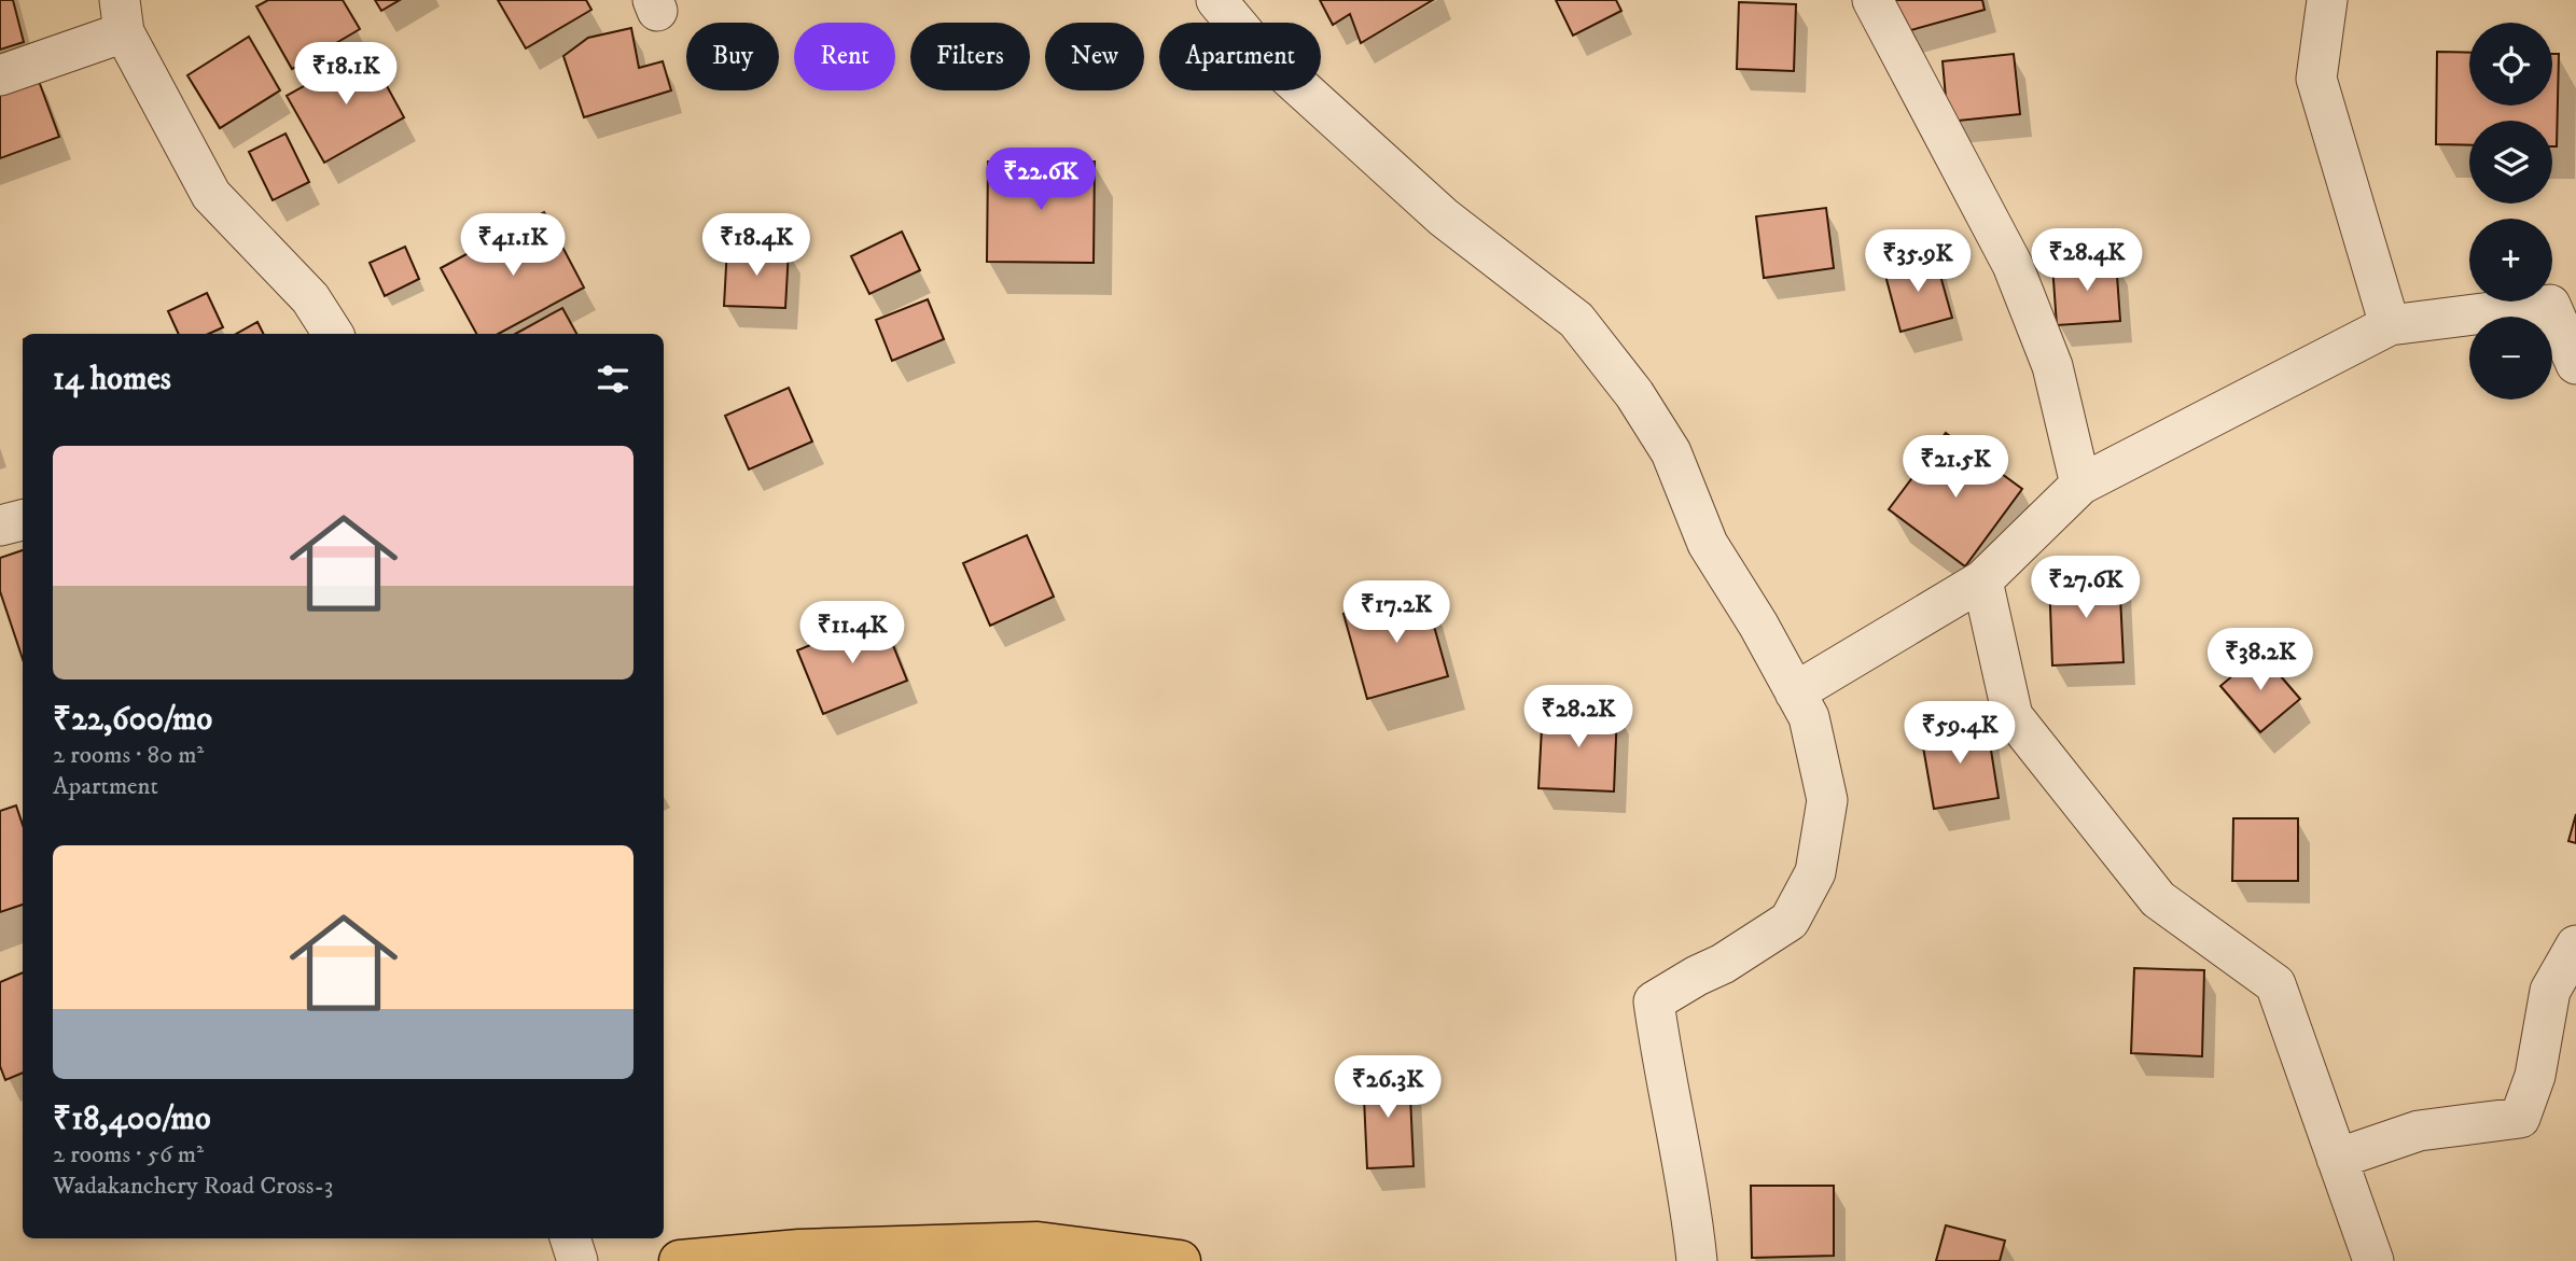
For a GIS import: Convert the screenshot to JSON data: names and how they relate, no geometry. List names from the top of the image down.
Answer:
{
  "page": {
    "map_buttons": ["+", "−"],
    "chip": [
      "Buy",
      "Rent",
      "Filters",
      "New",
      "Apartment"
    ],
    "price": [
      "₹18.1K",
      "₹22.6K",
      "₹41.1K",
      "₹18.4K",
      "₹28.4K",
      "₹35.9K",
      "₹21.5K",
      "₹27.6K",
      "₹17.2K",
      "₹11.4K",
      "₹38.2K",
      "₹28.2K",
      "₹59.4K",
      "₹26.3K"
    ],
    "heading": "14 homes",
    "list": [
      {
        "name": "₹22,600/mo",
        "note": "2 rooms · 80 m² · Apartment"
      },
      {
        "name": "₹18,400/mo",
        "note": "2 rooms · 56 m² · Wadakanchery Road Cross-3"
      }
    ]
  }
}
